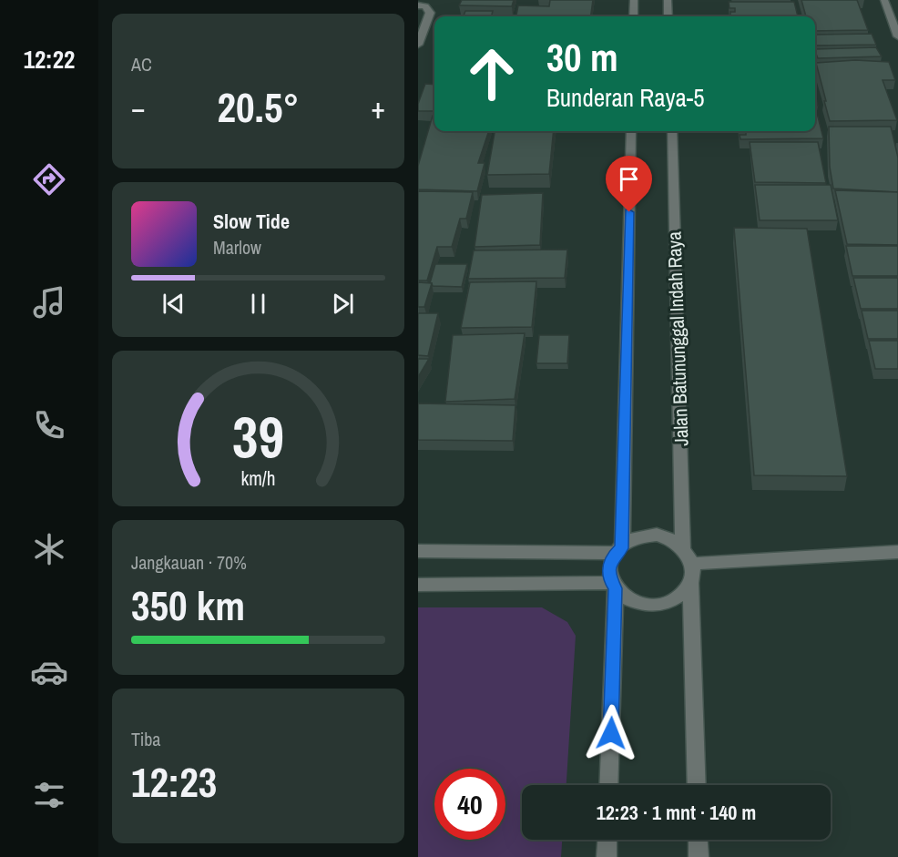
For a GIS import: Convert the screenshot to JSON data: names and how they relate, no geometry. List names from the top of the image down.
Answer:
{
  "streets": {
    "street": ["Jalan Batununggal Indah Raya"]
  },
  "page": {
    "tabs": "12:22",
    "tile": [
      "AC",
      ["Jangkauan · 70%", "350 km"],
      ["Tiba", "12:23"]
    ],
    "turn": ["30 m", "Bunderan Raya-5"],
    "heat": ["−", "20.5°", "+"],
    "song": ["Slow Tide", "Marlow"],
    "limit": "40",
    "trip": "12:23 · 1 mnt · 140 m",
    "gauge": ["39", "km/h"]
  }
}
